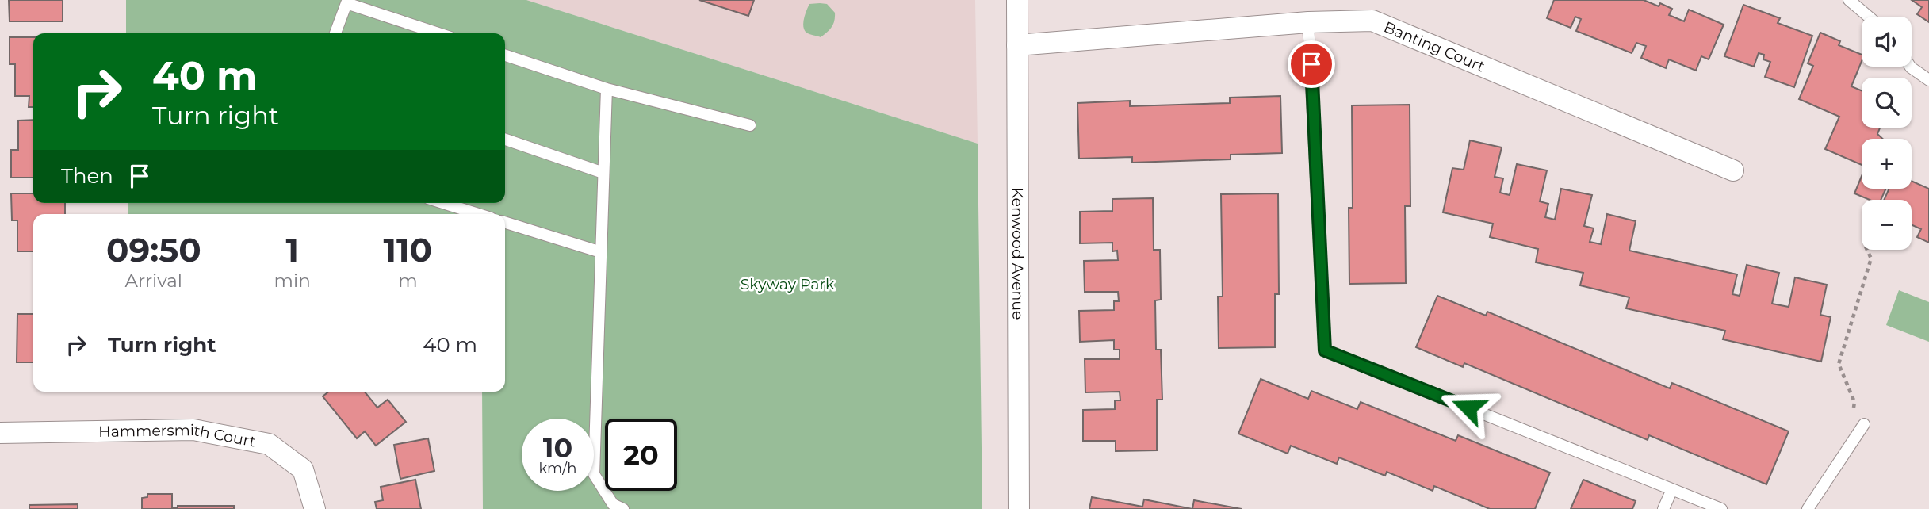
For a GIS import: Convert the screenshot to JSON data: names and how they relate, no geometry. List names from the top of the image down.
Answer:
{
  "streets": {
    "street": ["Banting Court", "Kenwood Avenue", "Hammersmith Court"]
  },
  "crossings": [
    ["Banting Court", "Kenwood Avenue"]
  ],
  "parks": ["Skyway Park"],
  "page": {
    "map_buttons": ["+", "−"],
    "turn": ["40 m", "Turn right"],
    "then": "Then",
    "eta": [
      "09:50",
      "Arrival",
      "1",
      "min",
      "110",
      "m"
    ],
    "list": [
      {
        "name": "Turn right",
        "value": "40 m"
      }
    ],
    "speed": "10 km/h",
    "limit": "20"
  }
}
